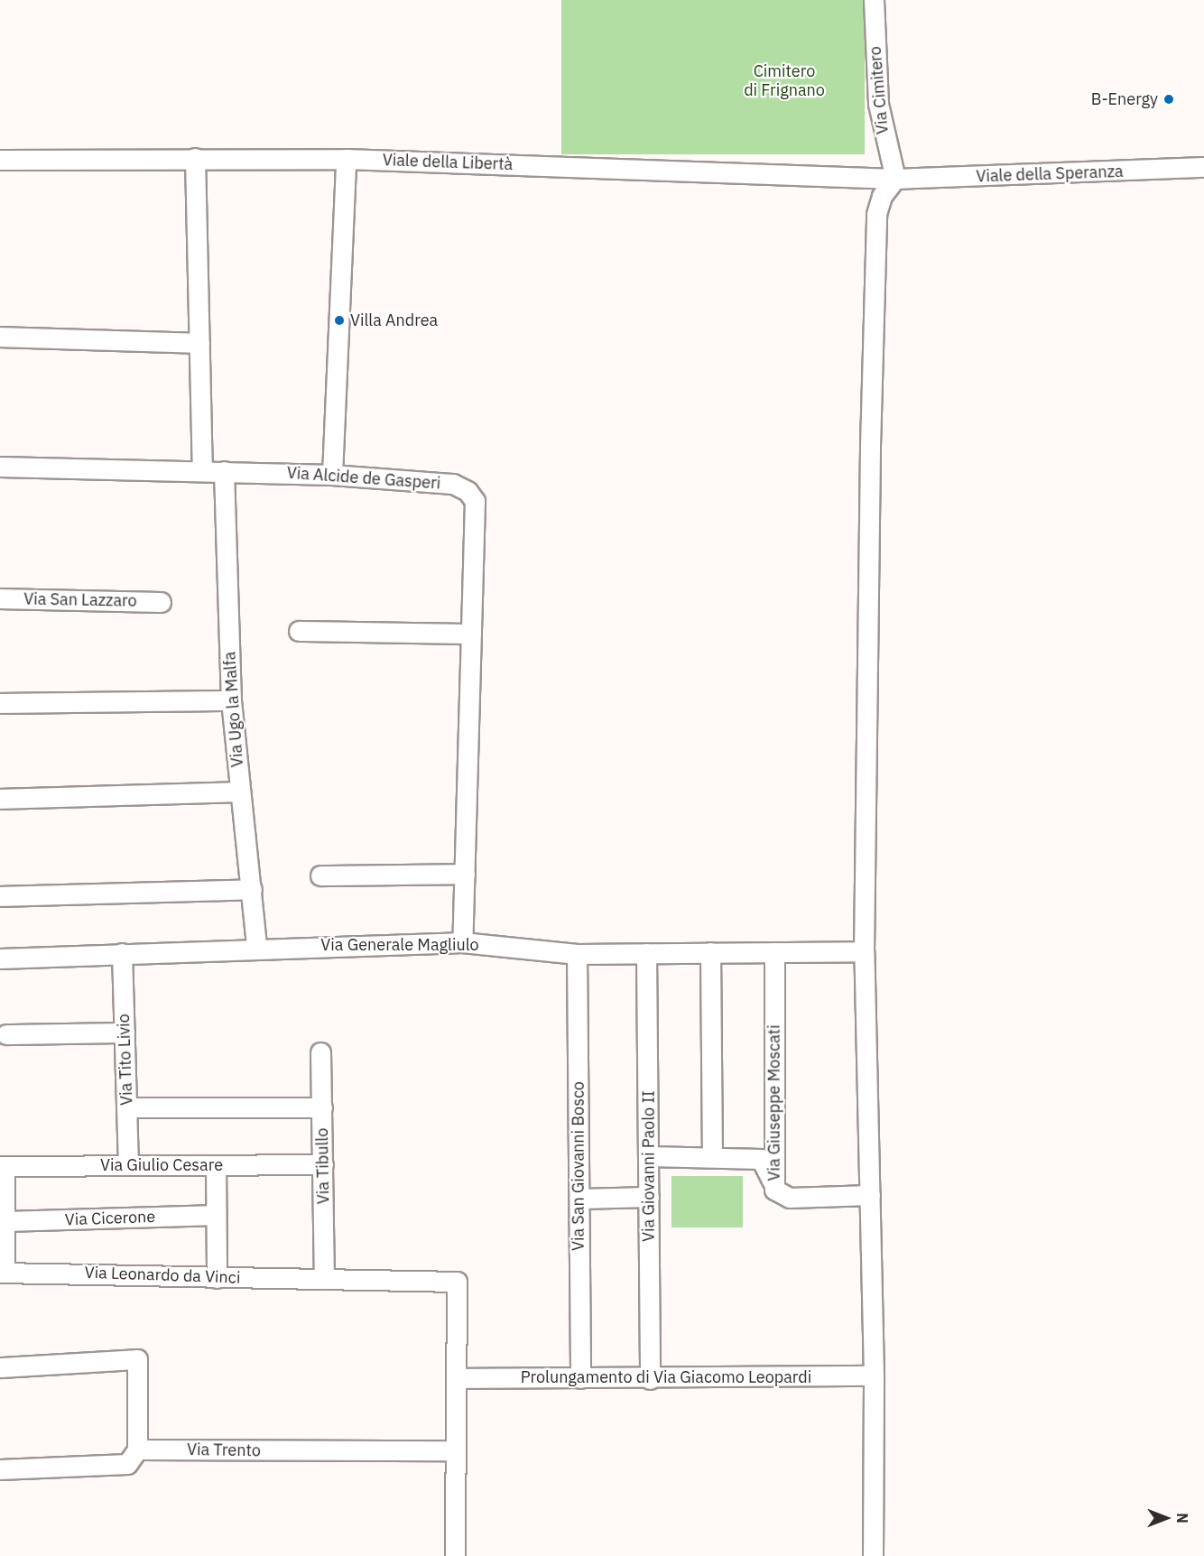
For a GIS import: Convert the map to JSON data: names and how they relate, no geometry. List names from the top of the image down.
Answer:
{
  "streets": {
    "street": [
      "Via Cimitero",
      "Viale della Libertà",
      "Viale della Speranza",
      "Via Alcide de Gasperi",
      "Via San Lazzaro",
      "Via Ugo la Malfa",
      "Via Generale Magliulo",
      "Via Tito Livio",
      "Via Giuseppe Moscati",
      "Via Giulio Cesare",
      "Via Tibullo",
      "Via San Giovanni Bosco",
      "Via Giovanni Paolo II",
      "Via Cicerone",
      "Via Leonardo da Vinci",
      "Prolungamento di Via Giacomo Leopardi",
      "Via Trento"
    ]
  },
  "crossings": [
    ["Via Cimitero", "Viale della Libertà"],
    ["Via Cimitero", "Viale della Speranza"],
    ["Viale della Libertà", "Viale della Speranza"],
    ["Via Alcide de Gasperi", "Via Ugo la Malfa"],
    ["Via Alcide de Gasperi", "Via Generale Magliulo"],
    ["Via Ugo la Malfa", "Via Generale Magliulo"],
    ["Via Generale Magliulo", "Via Tito Livio"],
    ["Via Generale Magliulo", "Via Giuseppe Moscati"],
    ["Via Generale Magliulo", "Via San Giovanni Bosco"],
    ["Via Generale Magliulo", "Via Giovanni Paolo II"],
    ["Via Tito Livio", "Via Giulio Cesare"],
    ["Via Giulio Cesare", "Via Tibullo"],
    ["Via Tibullo", "Via Leonardo da Vinci"],
    ["Via San Giovanni Bosco", "Prolungamento di Via Giacomo Leopardi"],
    ["Via Giovanni Paolo II", "Prolungamento di Via Giacomo Leopardi"]
  ],
  "parks": ["Cimitero di Frignano"],
  "places": ["B-Energy", "Villa Andrea"],
  "north": "right"
}
